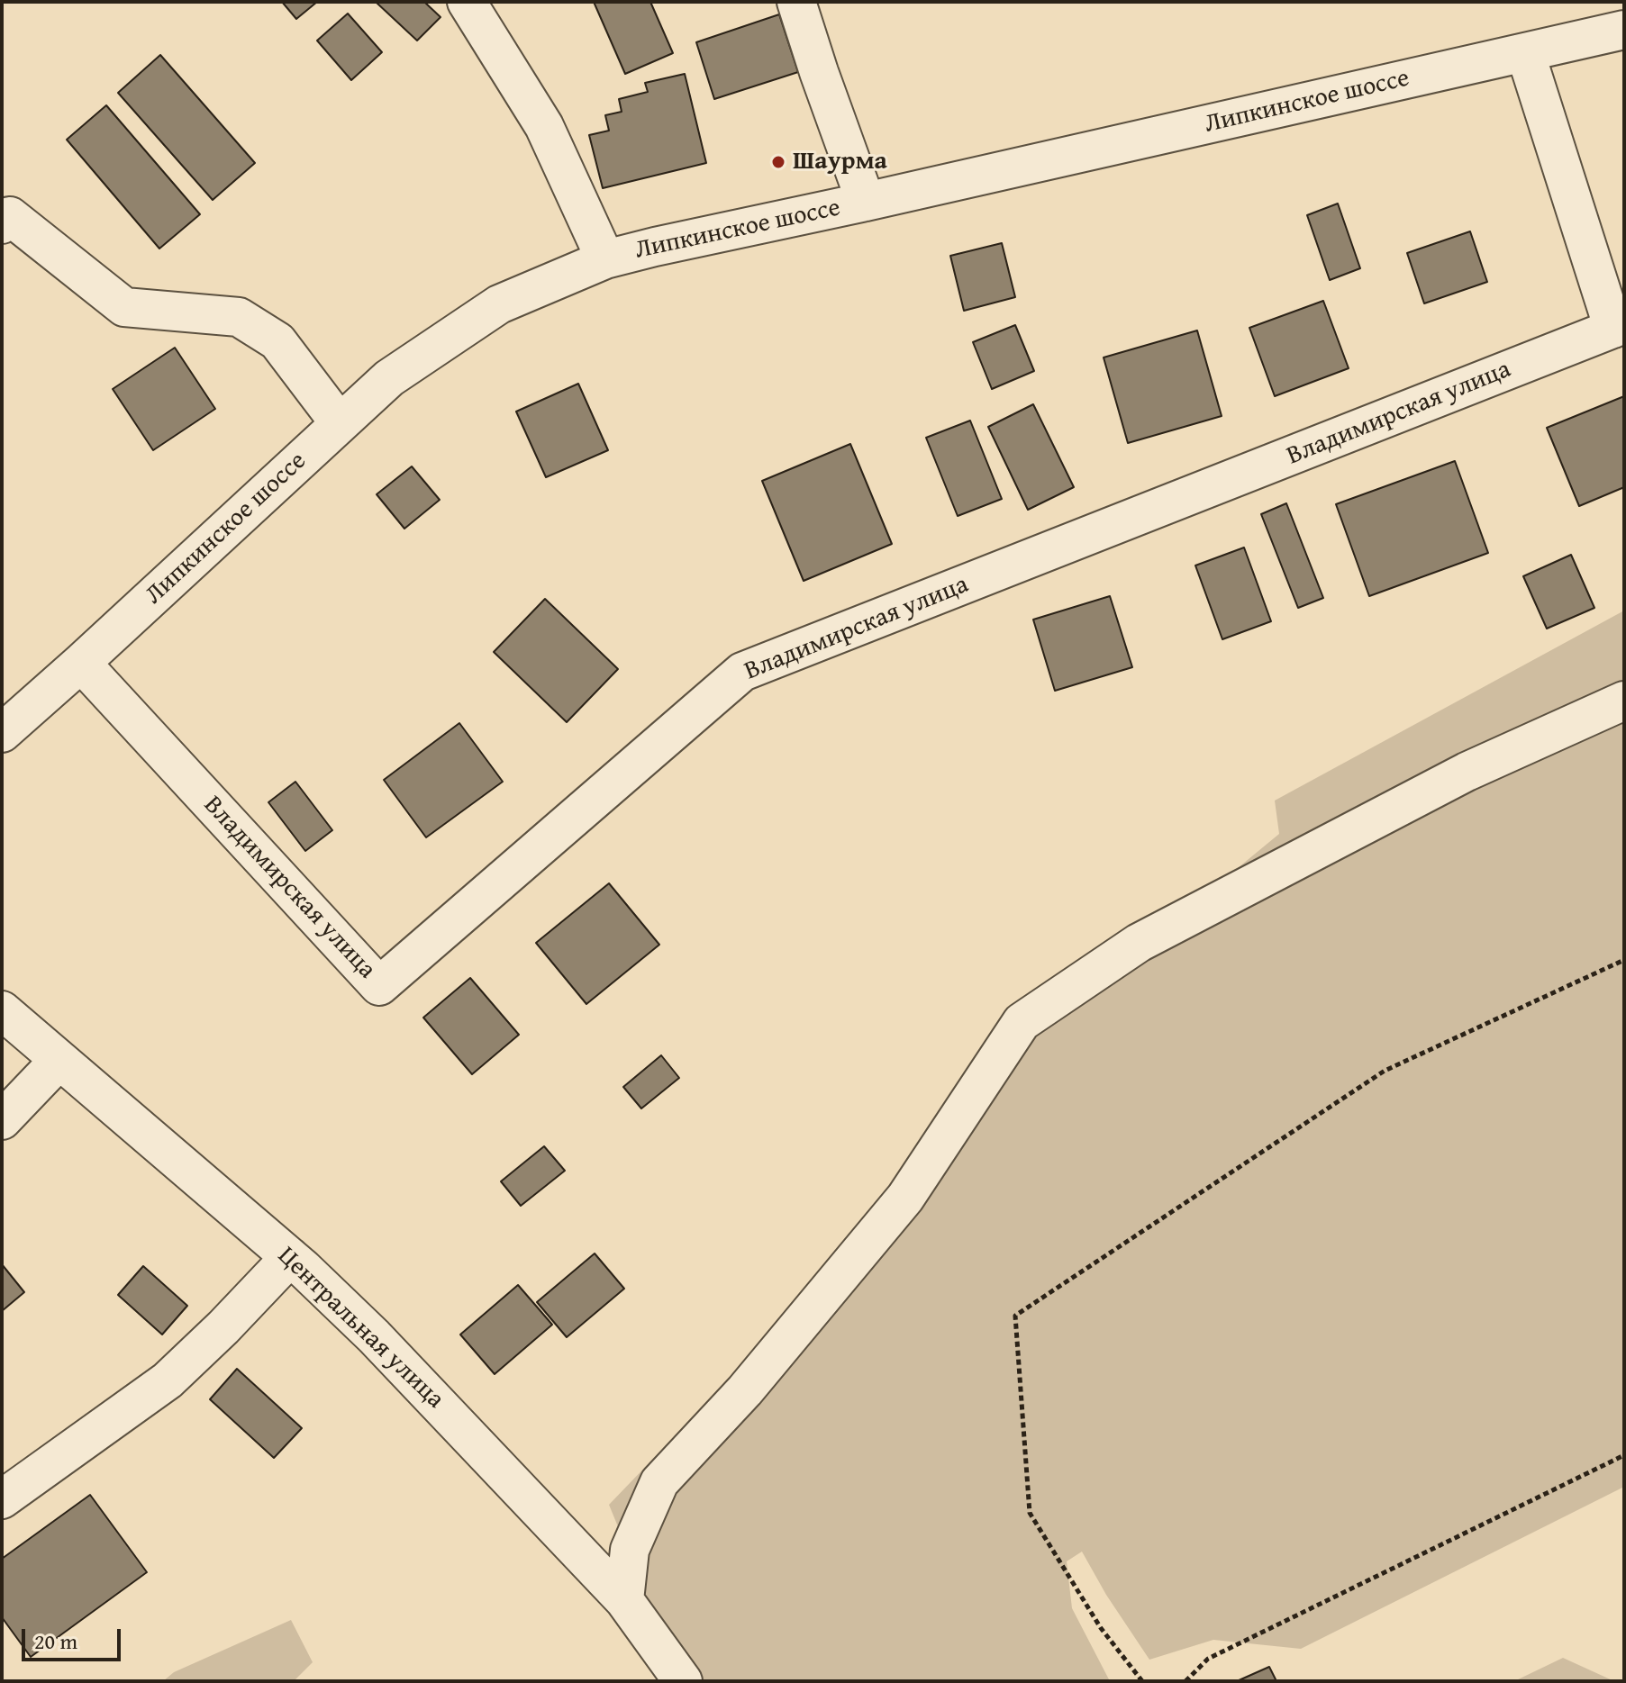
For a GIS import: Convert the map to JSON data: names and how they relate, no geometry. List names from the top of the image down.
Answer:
{
  "streets": {
    "street": ["Липкинское шоссе", "Владимирская улица", "Центральная улица"]
  },
  "crossings": [
    ["Липкинское шоссе", "Владимирская улица"]
  ],
  "places": ["Шаурма"],
  "scale_bar": "20 m"
}
